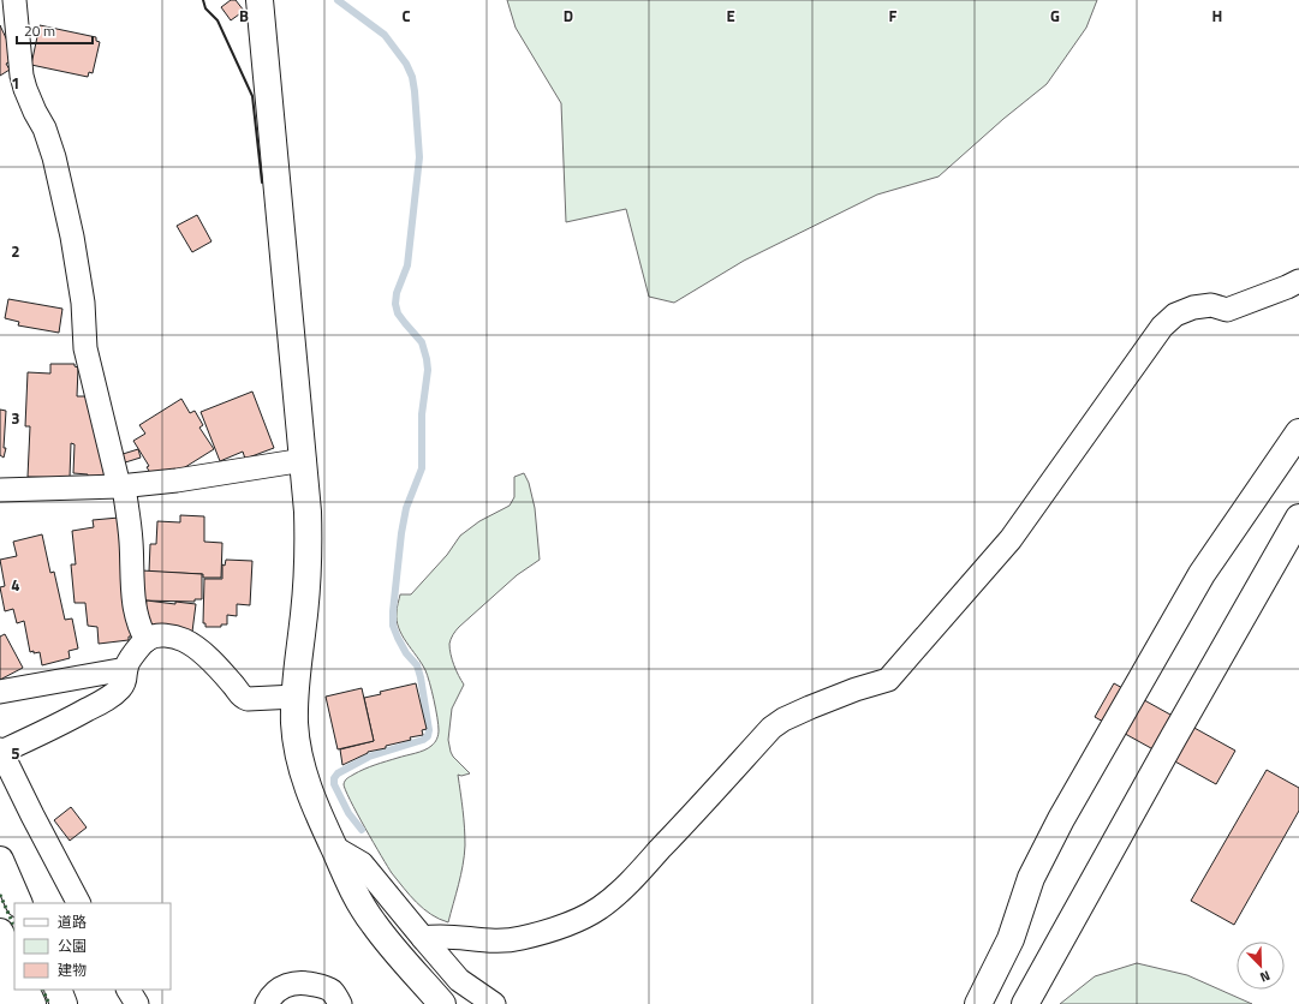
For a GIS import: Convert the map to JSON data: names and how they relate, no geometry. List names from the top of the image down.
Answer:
{
  "legend": ["道路", "公園", "建物"],
  "scale_bar": "20 m",
  "north": "bottom right",
  "grid": {
    "columns": [
      "B",
      "C",
      "D",
      "E",
      "F",
      "G",
      "H"
    ],
    "rows": [
      "1",
      "2",
      "3",
      "4",
      "5"
    ]
  }
}
